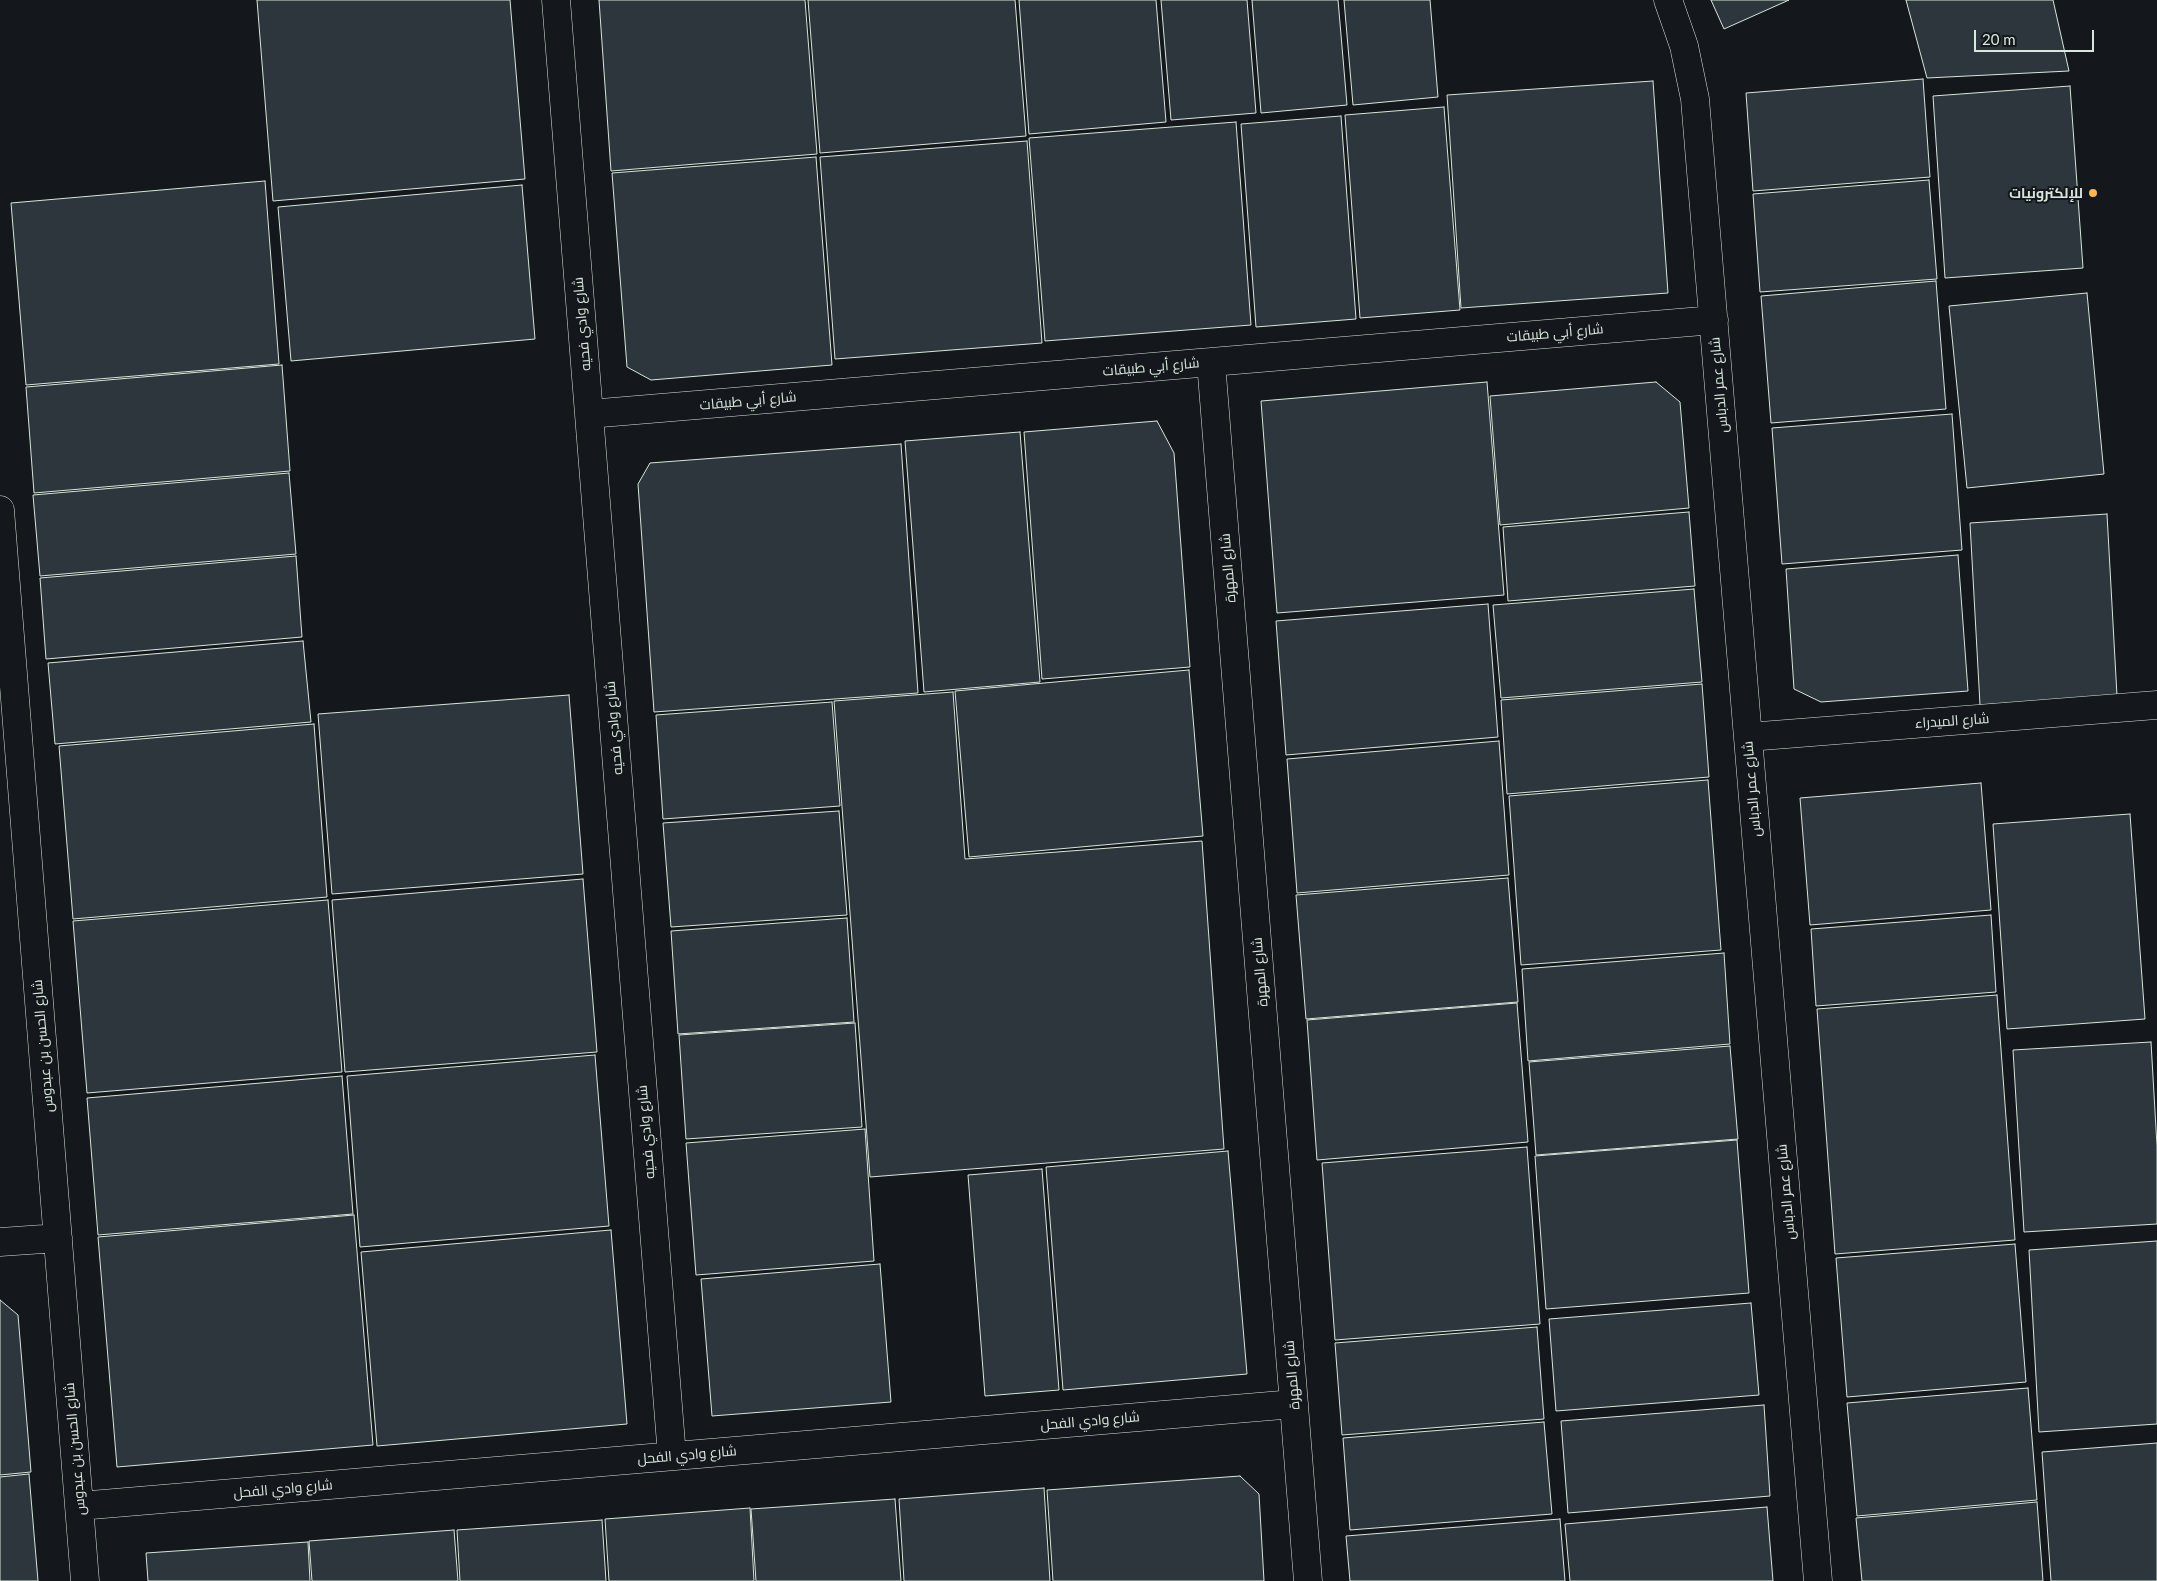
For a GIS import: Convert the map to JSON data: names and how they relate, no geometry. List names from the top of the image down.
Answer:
{
  "streets": {
    "street": [
      "شارع وادي فحيه",
      "شارع أبي طبيقات",
      "شارع عمر الدباس",
      "شارع المهرة",
      "شارع الميدراء",
      "شارع الحسن بن عبدوس",
      "شارع وادي الفحل"
    ]
  },
  "crossings": [
    ["شارع وادي فحيه", "شارع أبي طبيقات"],
    ["شارع وادي فحيه", "شارع وادي الفحل"],
    ["شارع أبي طبيقات", "شارع عمر الدباس"],
    ["شارع أبي طبيقات", "شارع المهرة"],
    ["شارع عمر الدباس", "شارع الميدراء"],
    ["شارع المهرة", "شارع وادي الفحل"],
    ["شارع الحسن بن عبدوس", "شارع وادي الفحل"]
  ],
  "places": ["للإلكترونيات"],
  "scale_bar": "20 m"
}
